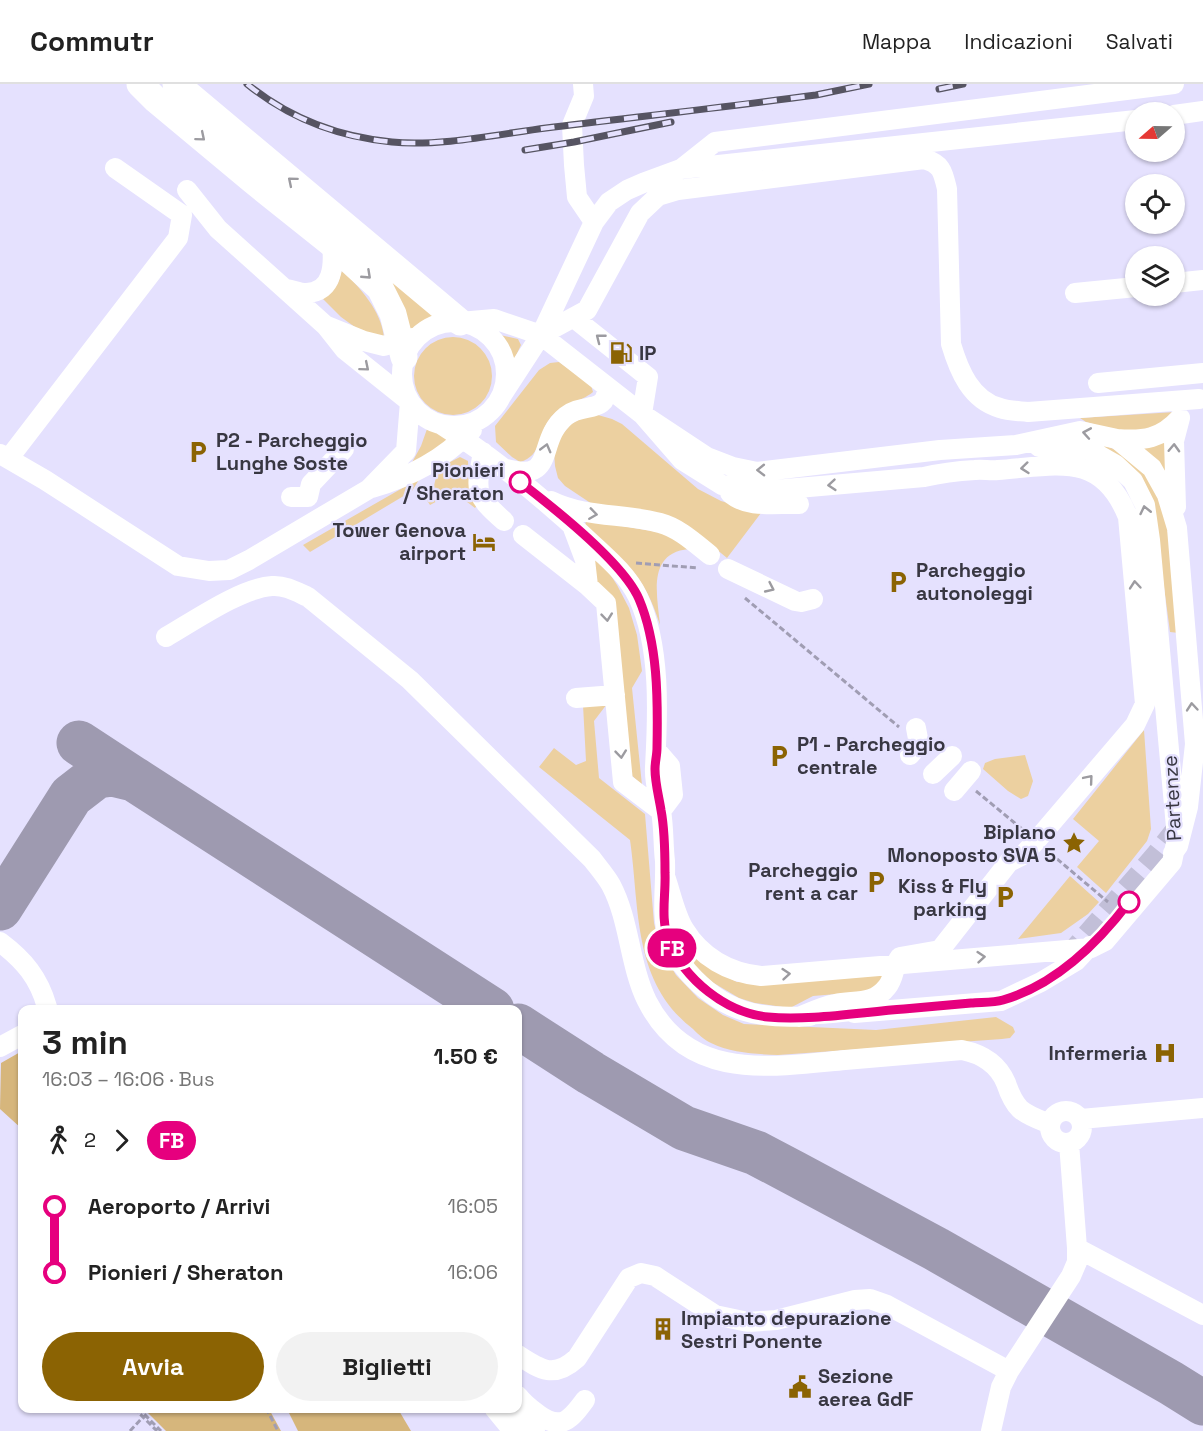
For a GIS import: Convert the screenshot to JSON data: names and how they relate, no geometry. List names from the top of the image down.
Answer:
{
  "streets": {
    "street": ["Partenze"]
  },
  "places": {
    "fuel station": ["IP"],
    "parking": [
      "P2 - Parcheggio Lunghe Soste",
      "Parcheggio autonoleggi",
      "P1 - Parcheggio centrale",
      "Parcheggio rent a car",
      "Kiss & Fly parking"
    ],
    "other": ["Pionieri / Sheraton"],
    "hotel": ["Tower Genova airport"],
    "place": ["Biplano Monoposto SVA 5"],
    "hospital": ["Infermeria"],
    "building": ["Impianto depurazione Sestri Ponente"],
    "public building": ["Sezione aerea GdF"]
  },
  "lines": ["bus line FB"],
  "north": "left",
  "page": {
    "header": "Commutr",
    "nav": ["Mappa", "Indicazioni", "Salvati"],
    "on_map": "FB",
    "heading": ["3 min", "16:03 – 16:06 · Bus", "1.50 €"],
    "legs": ["2", "FB"],
    "list": [
      {
        "name": "Aeroporto / Arrivi",
        "value": "16:05"
      },
      {
        "name": "Pionieri / Sheraton",
        "value": "16:06"
      }
    ],
    "buttons": ["Avvia", "Biglietti"]
  }
}
